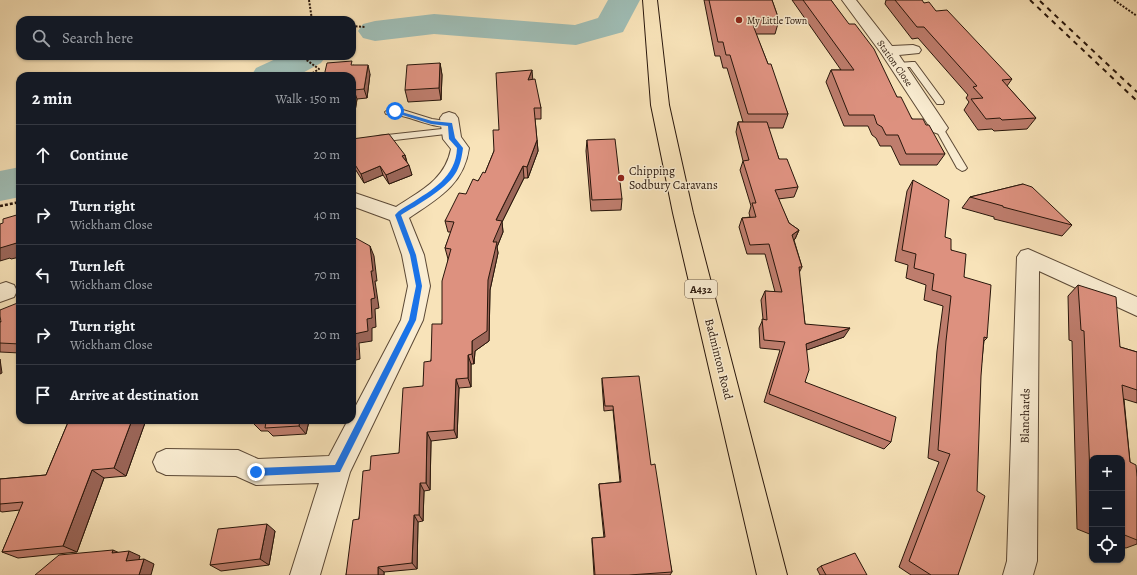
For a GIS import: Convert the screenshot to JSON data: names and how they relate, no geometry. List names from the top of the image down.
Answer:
{
  "streets": {
    "main road": ["A432", "Badminton Road"],
    "street": ["Station Close", "Blanchards"]
  },
  "places": ["My Little Town", "Chipping Sodbury Caravans"],
  "page": {
    "search": "Search here",
    "heading": ["2 min", "Walk · 150 m"],
    "list": [
      ["Continue", "20 m"],
      ["Turn right", "Wickham Close", "40 m"],
      ["Turn left", "Wickham Close", "70 m"],
      ["Turn right", "Wickham Close", "20 m"],
      "Arrive at destination"
    ],
    "map_buttons": ["+", "−"]
  }
}
